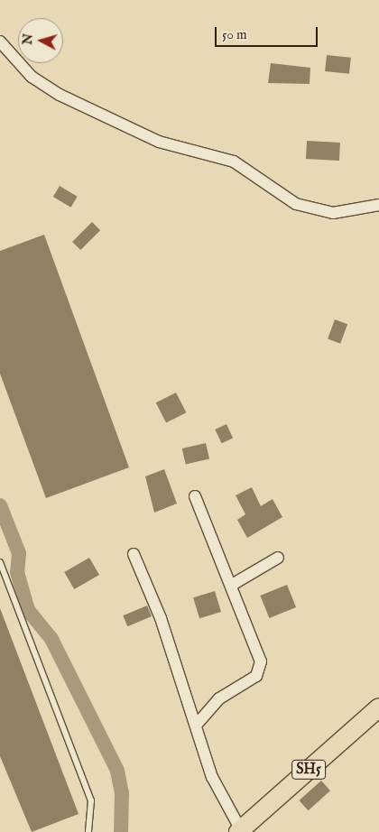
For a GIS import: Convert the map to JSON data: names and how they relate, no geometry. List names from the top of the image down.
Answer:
{
  "streets": {
    "main road": ["SH5"]
  },
  "scale_bar": "50 m",
  "north": "left"
}
